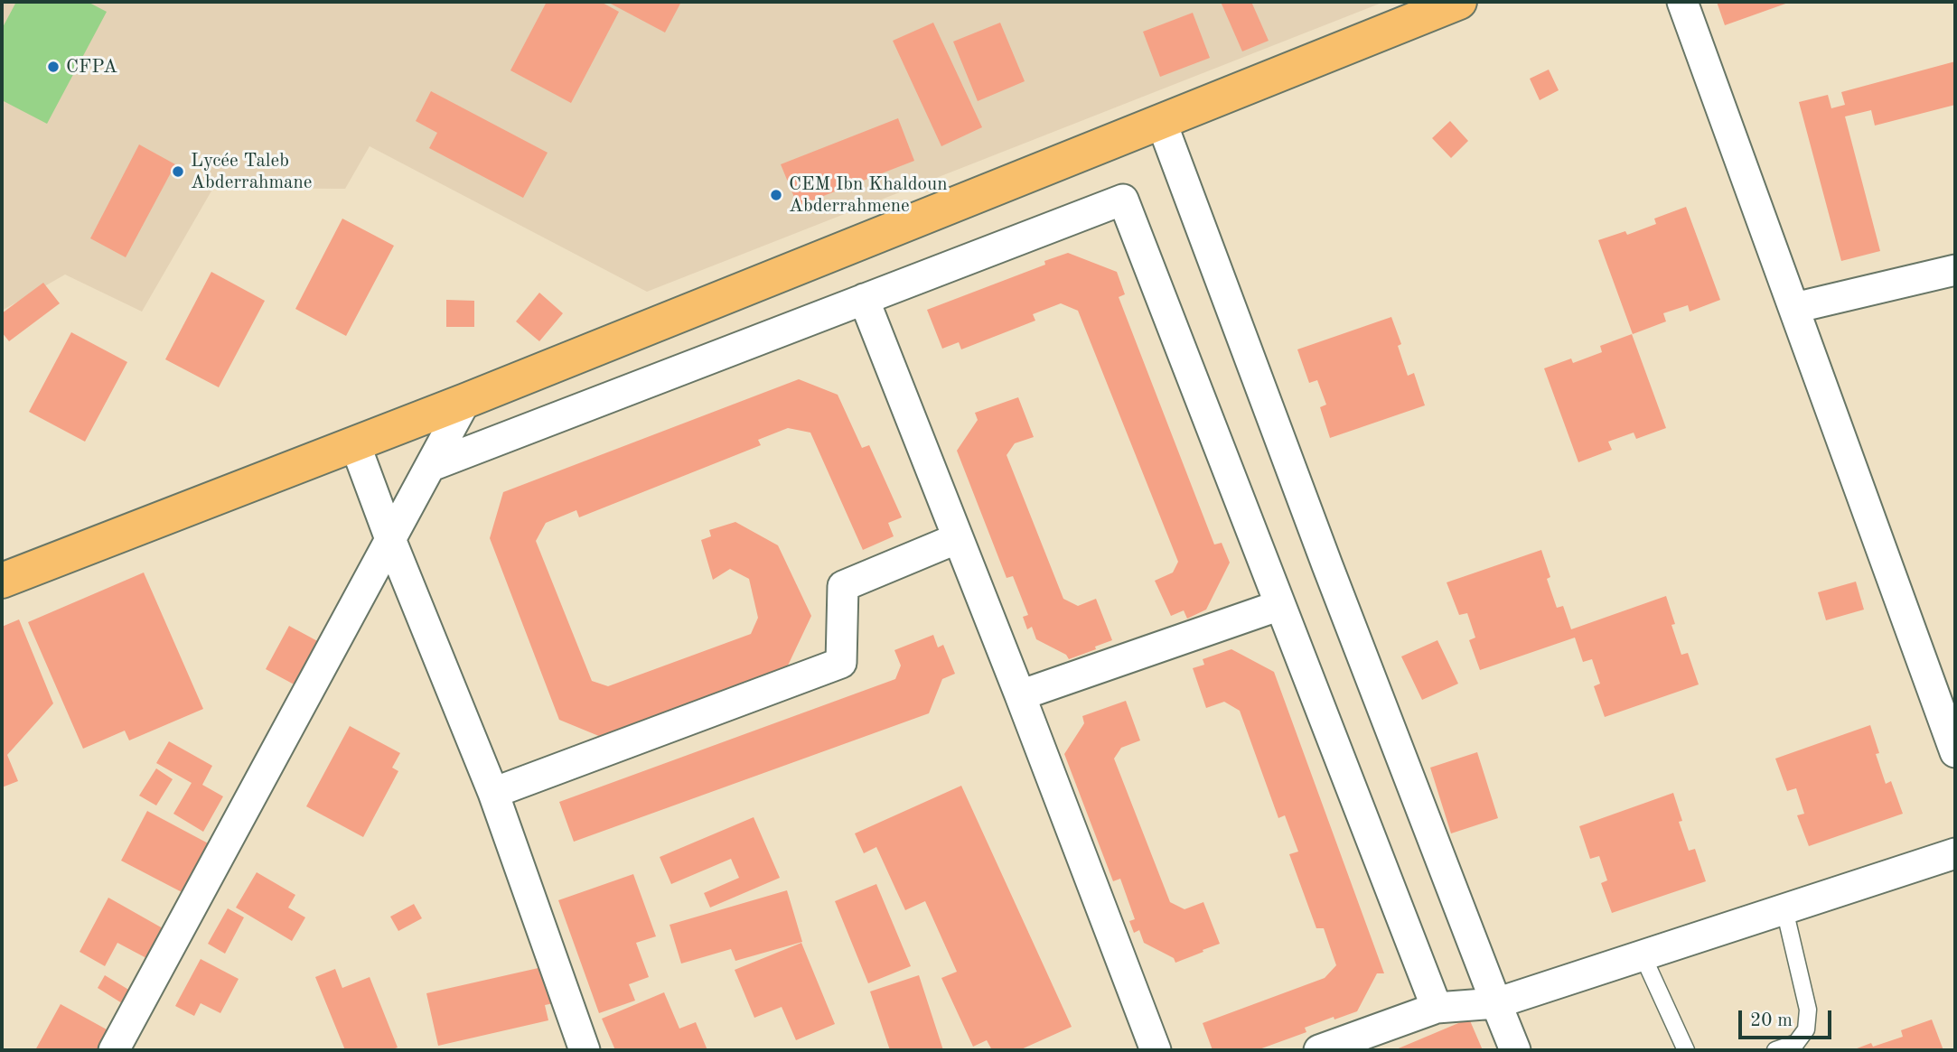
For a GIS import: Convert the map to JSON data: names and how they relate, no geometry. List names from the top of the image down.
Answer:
{
  "places": ["CFPA", "Lycée Taleb Abderrahmane", "CEM Ibn Khaldoun Abderrahmene"],
  "scale_bar": "20 m"
}
